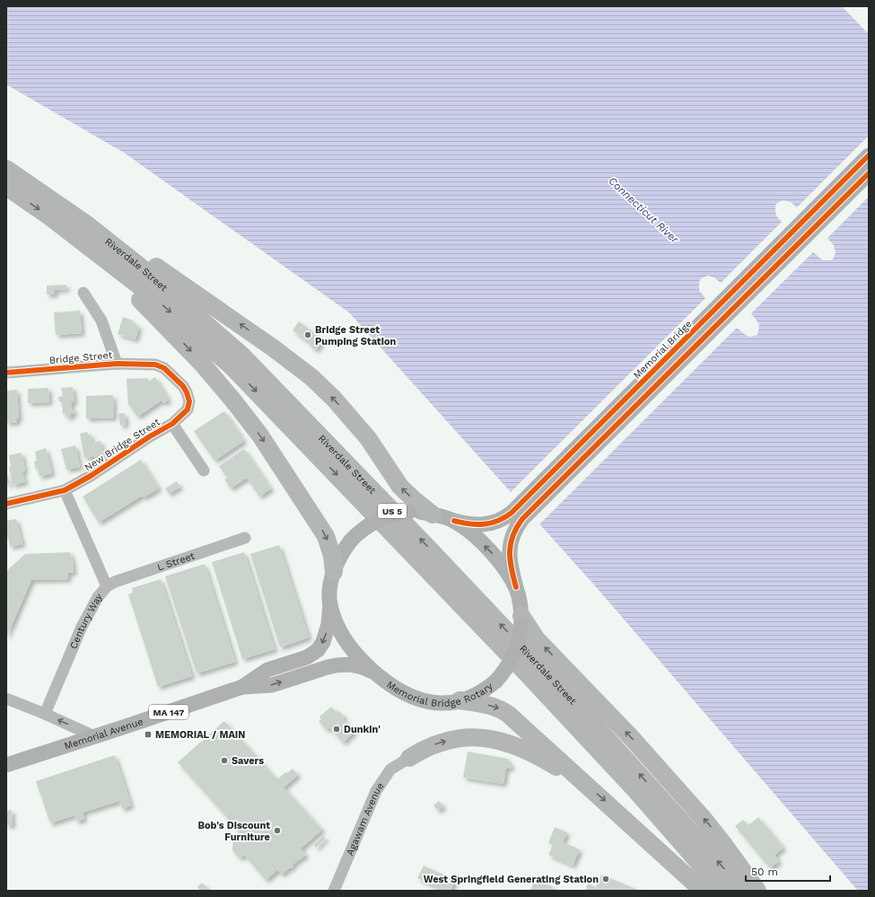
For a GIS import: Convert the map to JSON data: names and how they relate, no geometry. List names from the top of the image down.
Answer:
{
  "streets": {
    "highway": ["Riverdale Street", "US 5"],
    "main road": [
      "Memorial Bridge",
      "Memorial Bridge Rotary",
      "MA 147",
      "Memorial Avenue"
    ],
    "street": [
      "Bridge Street",
      "New Bridge Street",
      "L Street",
      "Century Way",
      "Agawam Avenue"
    ]
  },
  "crossings": [
    ["Memorial Bridge", "Memorial Bridge Rotary"],
    ["Bridge Street", "New Bridge Street"],
    ["New Bridge Street", "Century Way"],
    ["L Street", "Century Way"],
    ["Memorial Bridge Rotary", "Memorial Avenue"]
  ],
  "water": ["Connecticut River"],
  "places": {
    "other": [
      "Bridge Street Pumping Station",
      "Dunkin'",
      "Savers",
      "Bob's Discount Furniture",
      "West Springfield Generating Station"
    ],
    "transit": ["MEMORIAL / MAIN"]
  },
  "scale_bar": "50 m"
}
